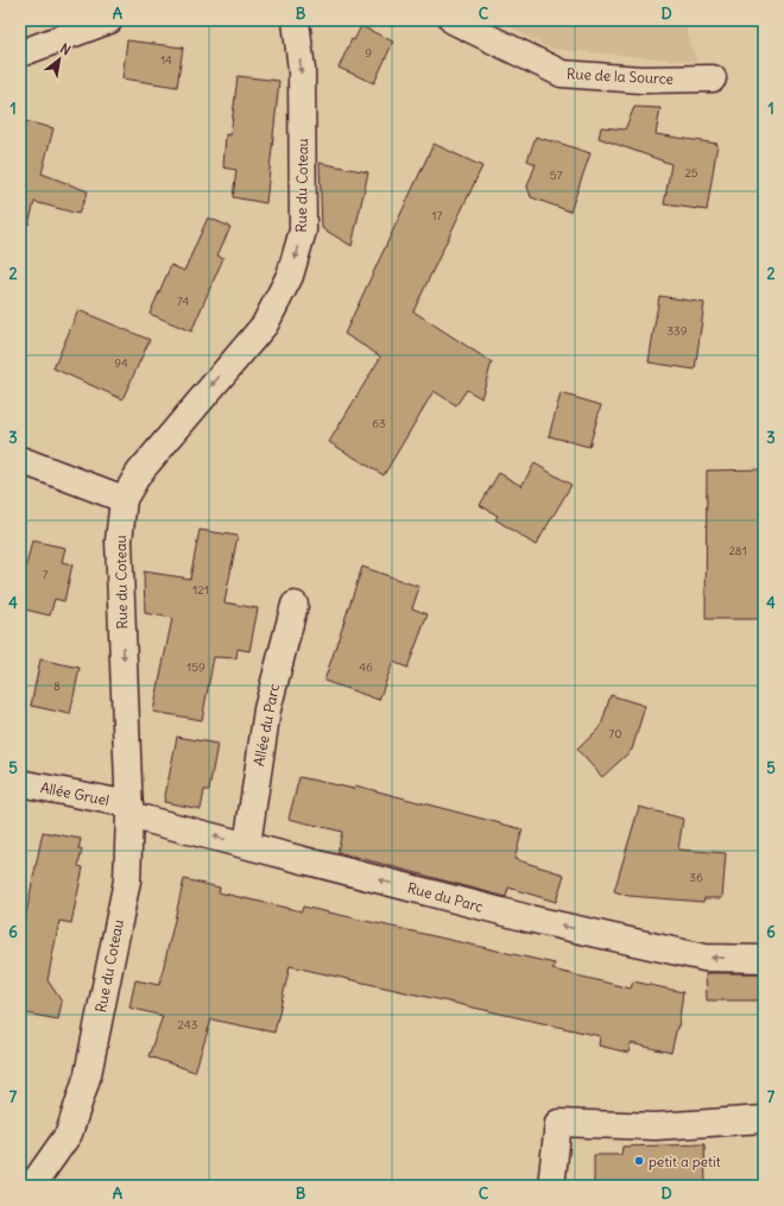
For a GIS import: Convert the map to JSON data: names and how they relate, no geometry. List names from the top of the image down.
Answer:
{
  "streets": {
    "street": [
      "Rue de la Source",
      "Rue du Coteau",
      "Allée du Parc",
      "Allée Gruel",
      "Rue du Parc"
    ]
  },
  "crossings": [
    ["Rue du Coteau", "Allée Gruel"],
    ["Rue du Coteau", "Rue du Parc"],
    ["Allée du Parc", "Rue du Parc"],
    ["Allée Gruel", "Rue du Parc"]
  ],
  "one_way": ["Rue du Coteau", "Rue du Parc"],
  "places": ["petit a petit"],
  "house_numbers": [
    "9",
    "14",
    "25",
    "57",
    "17",
    "74",
    "339",
    "94",
    "63",
    "281",
    "7",
    "121",
    "159",
    "46",
    "8",
    "70",
    "36",
    "243"
  ],
  "north": "top right",
  "grid": {
    "columns": [
      "A",
      "B",
      "C",
      "D"
    ],
    "rows": [
      "1",
      "2",
      "3",
      "4",
      "5",
      "6",
      "7"
    ]
  }
}
